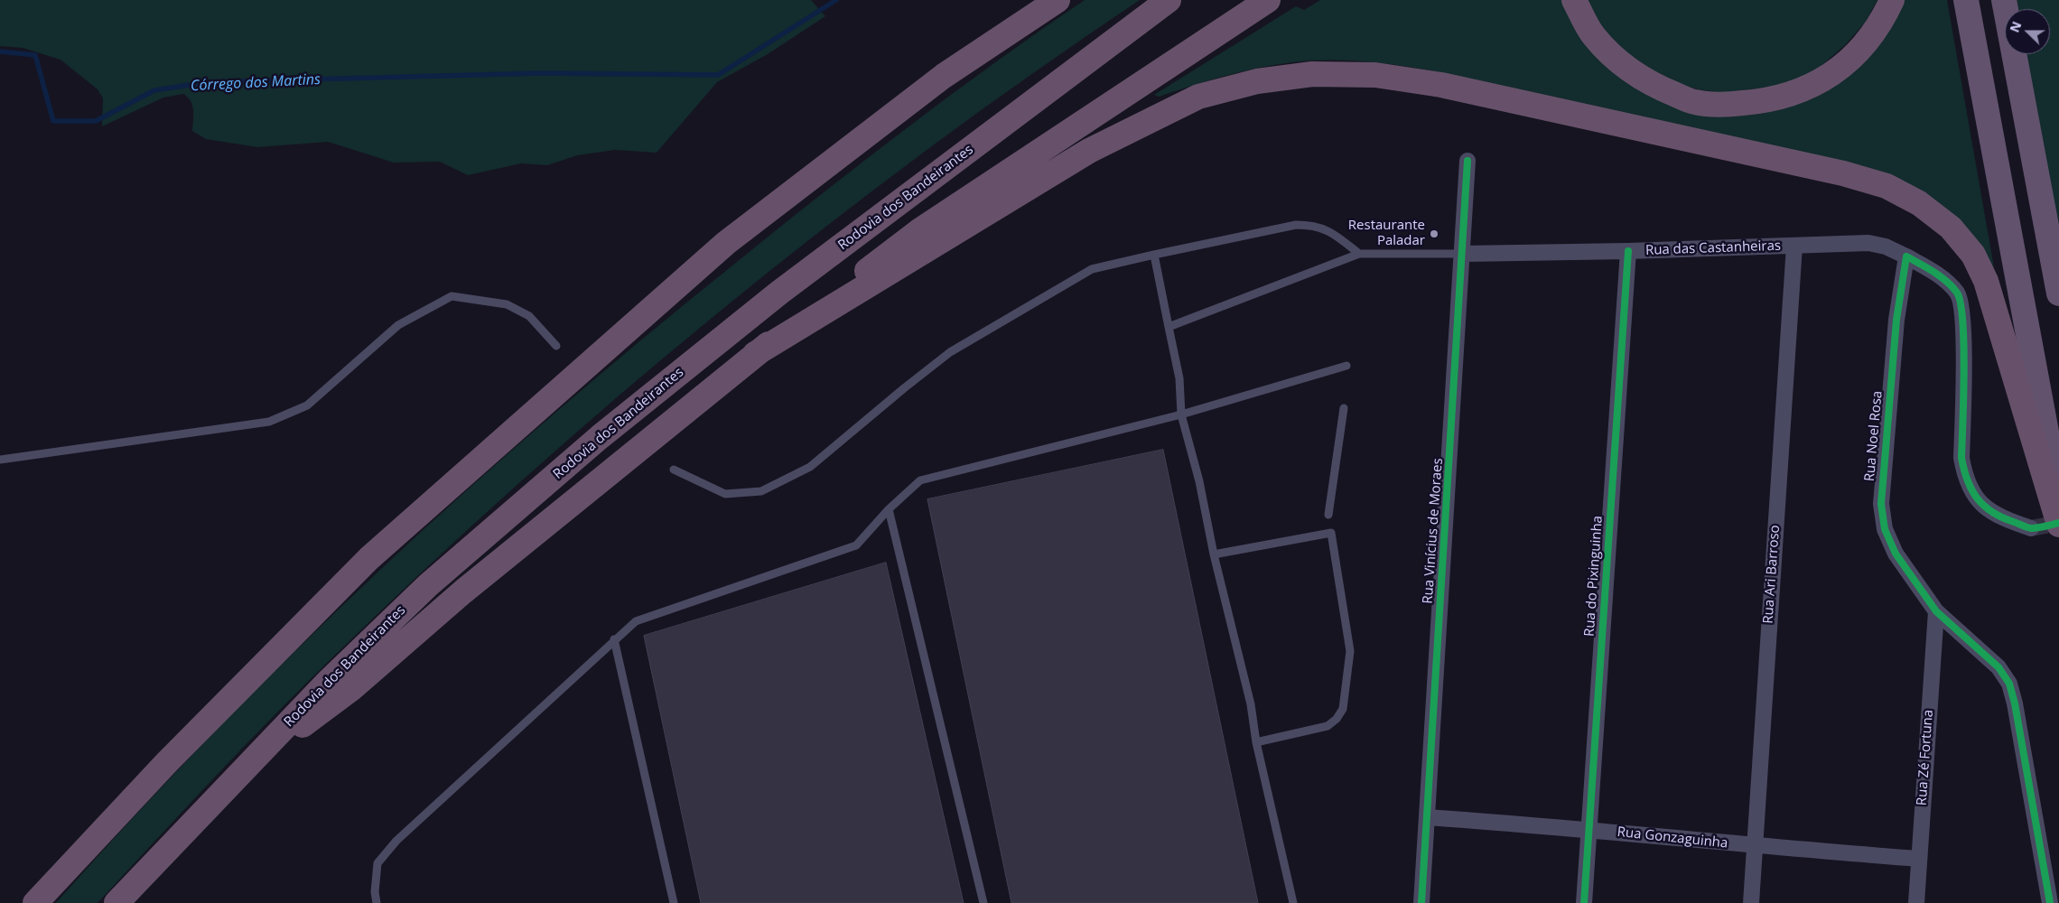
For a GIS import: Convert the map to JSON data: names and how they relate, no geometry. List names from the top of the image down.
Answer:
{
  "streets": {
    "highway": ["Rodovia dos Bandeirantes"],
    "street": [
      "Rua das Castanheiras",
      "Rua Noel Rosa",
      "Rua Vinícius de Moraes",
      "Rua Ari Barroso",
      "Rua do Pixinguinha",
      "Rua Zé Fortuna",
      "Rua Gonzaguinha"
    ]
  },
  "crossings": [
    ["Rua das Castanheiras", "Rua Noel Rosa"],
    ["Rua das Castanheiras", "Rua Vinícius de Moraes"],
    ["Rua das Castanheiras", "Rua Ari Barroso"],
    ["Rua das Castanheiras", "Rua do Pixinguinha"],
    ["Rua Noel Rosa", "Rua Zé Fortuna"],
    ["Rua Vinícius de Moraes", "Rua Gonzaguinha"],
    ["Rua Ari Barroso", "Rua Gonzaguinha"],
    ["Rua do Pixinguinha", "Rua Gonzaguinha"],
    ["Rua Zé Fortuna", "Rua Gonzaguinha"]
  ],
  "water": ["Córrego dos Martins"],
  "places": ["Restaurante Paladar"],
  "north": "left"
}
